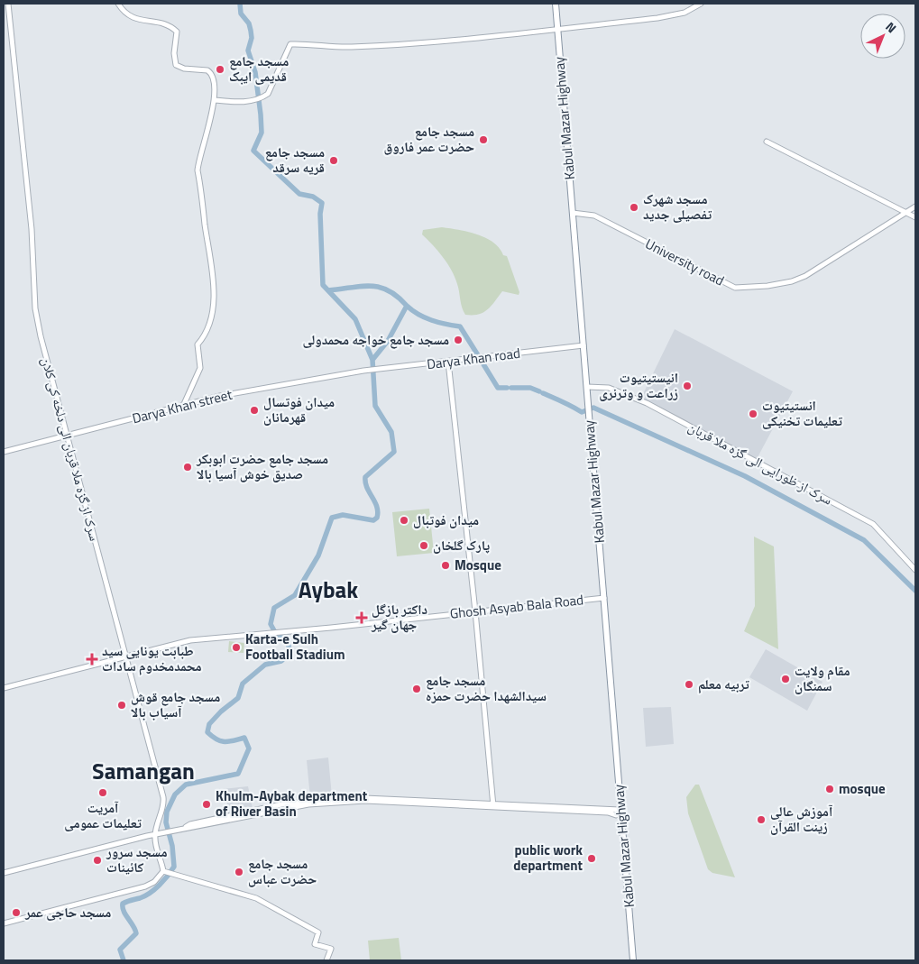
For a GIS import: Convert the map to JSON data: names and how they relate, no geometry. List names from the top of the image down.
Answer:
{
  "streets": {
    "highway": ["Kabul Mazar Highway"],
    "street": [
      "University road",
      "Darya Khan road",
      "Darya Khan street",
      "سرک از گزه ملا قربان الی دلخه کی کلان",
      "سرک از ظورایی الی گزه ملا قربان",
      "Ghosh Asyab Bala Road"
    ]
  },
  "crossings": [
    ["Kabul Mazar Highway", "University road"],
    ["Kabul Mazar Highway", "Darya Khan road"],
    ["Kabul Mazar Highway", "سرک از ظورایی الی گزه ملا قربان"],
    ["Kabul Mazar Highway", "Ghosh Asyab Bala Road"],
    ["Darya Khan road", "Darya Khan street"],
    ["Darya Khan street", "سرک از گزه ملا قربان الی دلخه کی کلان"],
    ["سرک از گزه ملا قربان الی دلخه کی کلان", "Ghosh Asyab Bala Road"]
  ],
  "districts": ["Aybak", "Samangan"],
  "places": {
    "other": [
      "مسجد جامع قدیمی ایبک",
      "مسجد جامع حضرت عمر فاروق",
      "مسجد جامع قریه سرقد",
      "مسجد شهرک تفصیلی جدید",
      "مسجد جامع خواجه محمدولی",
      "انیستیتیوت زراعت و وترنری",
      "میدان فوتسال قهرمانان",
      "انستیتیوت تعلیمات تخنیکی",
      "مسجد جامع حضرت ابوبکر صدیق خوش آسیا بالا",
      "میدان فوتبال",
      "پارک گلخان",
      "Mosque",
      "Karta-e Sulh Football Stadium",
      "مقام ولایت سمنگان",
      "تربیه معلم",
      "مسجد جامع سیدالشهدا حضرت حمزه",
      "مسجد جامع قوش آسیاب بالا",
      "mosque",
      "آمریت تعلیمات عمومی",
      "Khulm-Aybak department of River Basin",
      "آموزش عالی زینت القرآن",
      "public work department",
      "مسجد سرور کائینات",
      "مسجد جامع حضرت عباس",
      "مسجد حاجی عمر"
    ],
    "health": ["داکتر بازگل جهان گیر", "طبابت یونایی سید محمدمخدوم سادات"]
  },
  "north": "top right"
}
